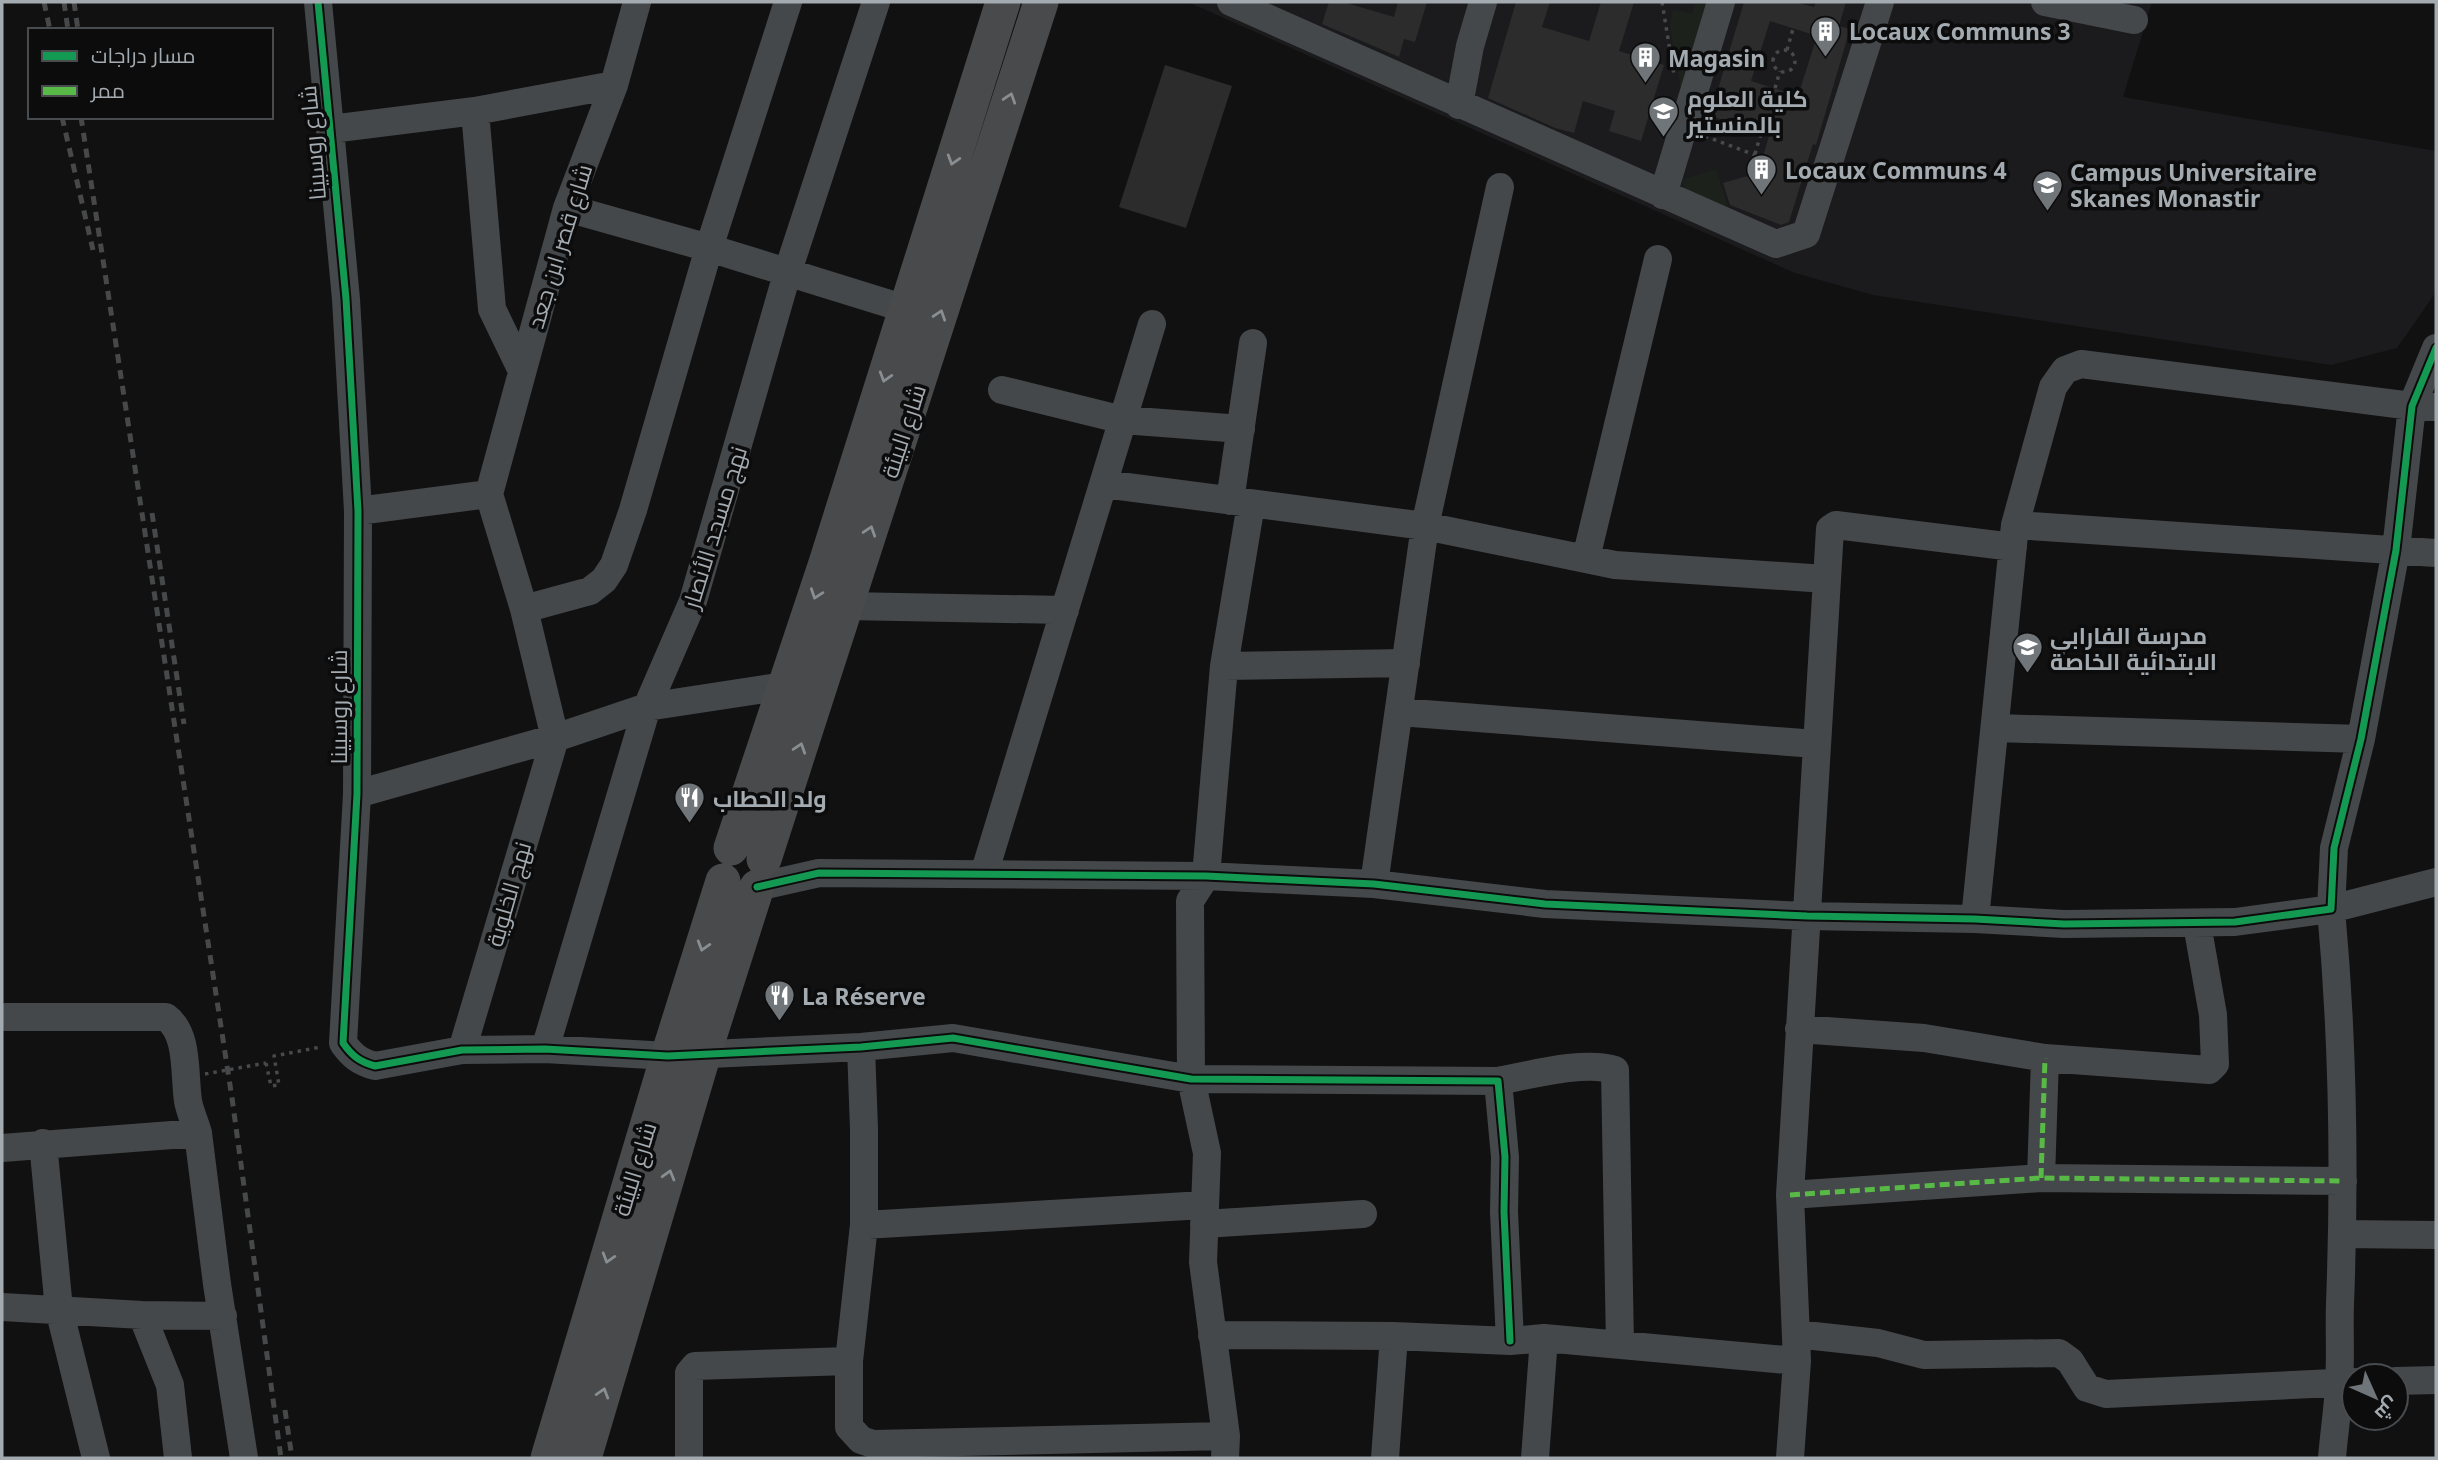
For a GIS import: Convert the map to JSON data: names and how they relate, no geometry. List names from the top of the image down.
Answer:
{
  "streets": {
    "main road": ["شارع البيئة"],
    "street": [
      "شارع روسبينا",
      "شارع قصر ابن جعد",
      "نهج مسجد الأنصار",
      "نهج الخلوية"
    ]
  },
  "places": {
    "building": ["Locaux Communs 3", "Magasin", "Locaux Communs 4"],
    "school or university": ["كلية العلوم بالمنستير", "Campus Universitaire Skanes Monastir", "مدرسة الفارابي الابتدائية الخاصة"],
    "restaurant": ["ولد الحطاب", "La Réserve"]
  },
  "legend": ["مسار دراجات", "ممر"],
  "north": "bottom right"
}
